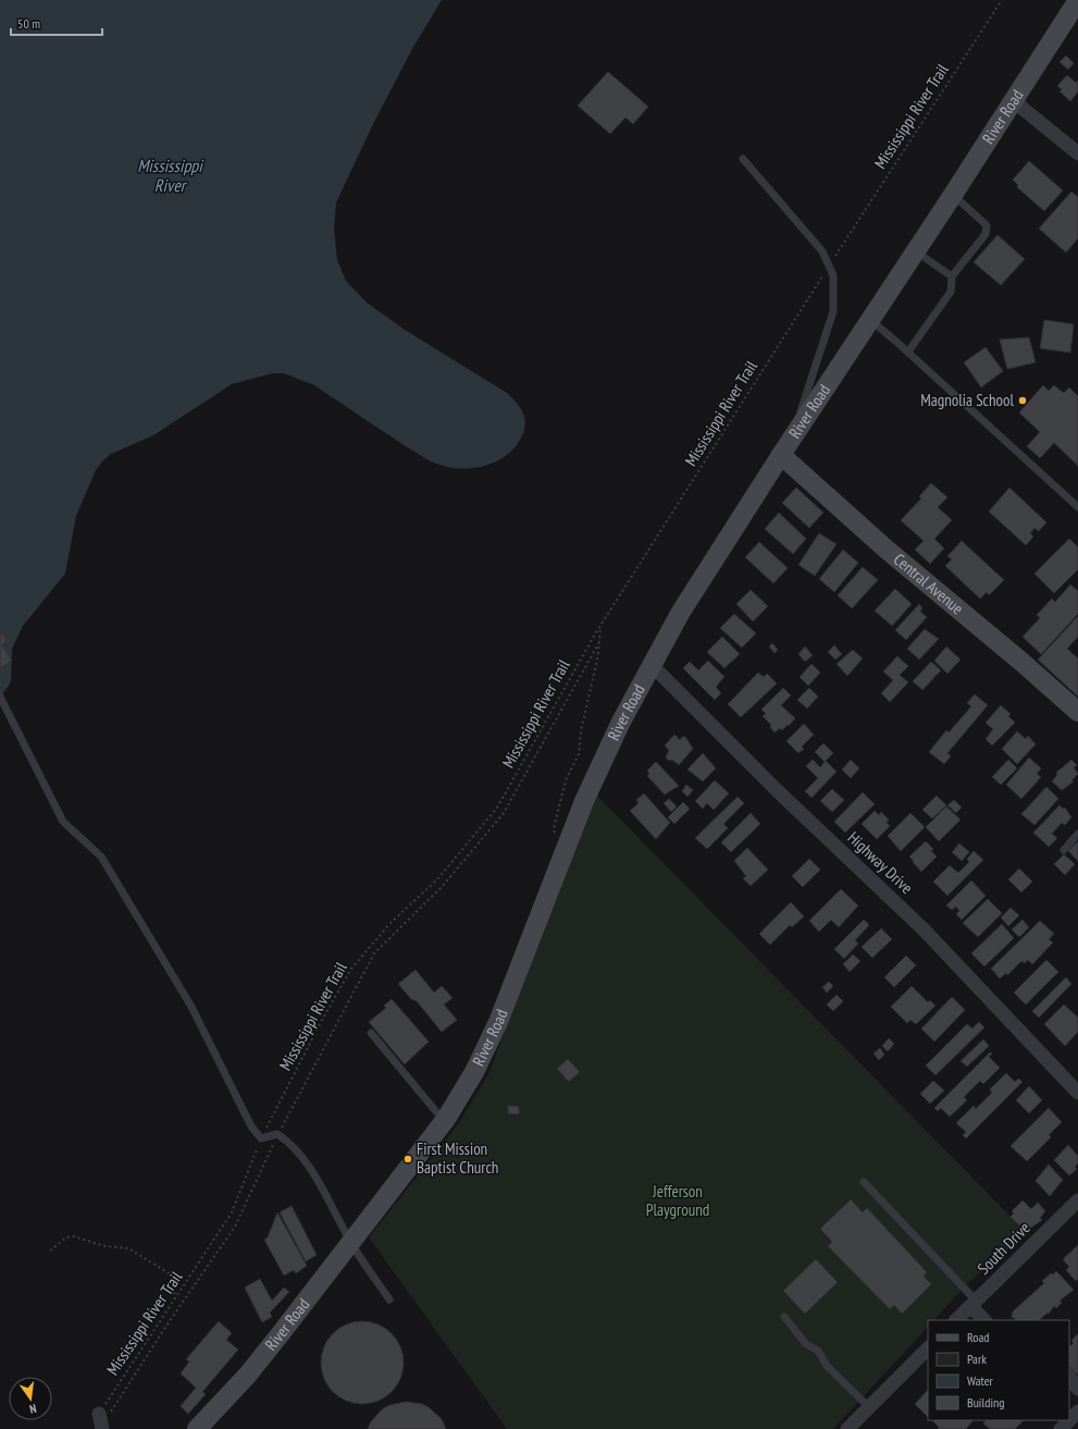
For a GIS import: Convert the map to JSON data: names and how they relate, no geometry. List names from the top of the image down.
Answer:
{
  "streets": {
    "main road": ["River Road", "Central Avenue"],
    "street": ["Highway Drive", "South Drive"],
    "path": ["Mississippi River Trail"]
  },
  "crossings": [
    ["River Road", "Central Avenue"],
    ["River Road", "Highway Drive"]
  ],
  "water": ["Mississippi River"],
  "parks": ["Jefferson Playground"],
  "places": ["Magnolia School", "First Mission Baptist Church"],
  "legend": [
    "Road",
    "Park",
    "Water",
    "Building"
  ],
  "scale_bar": "50 m",
  "north": "bottom"
}
